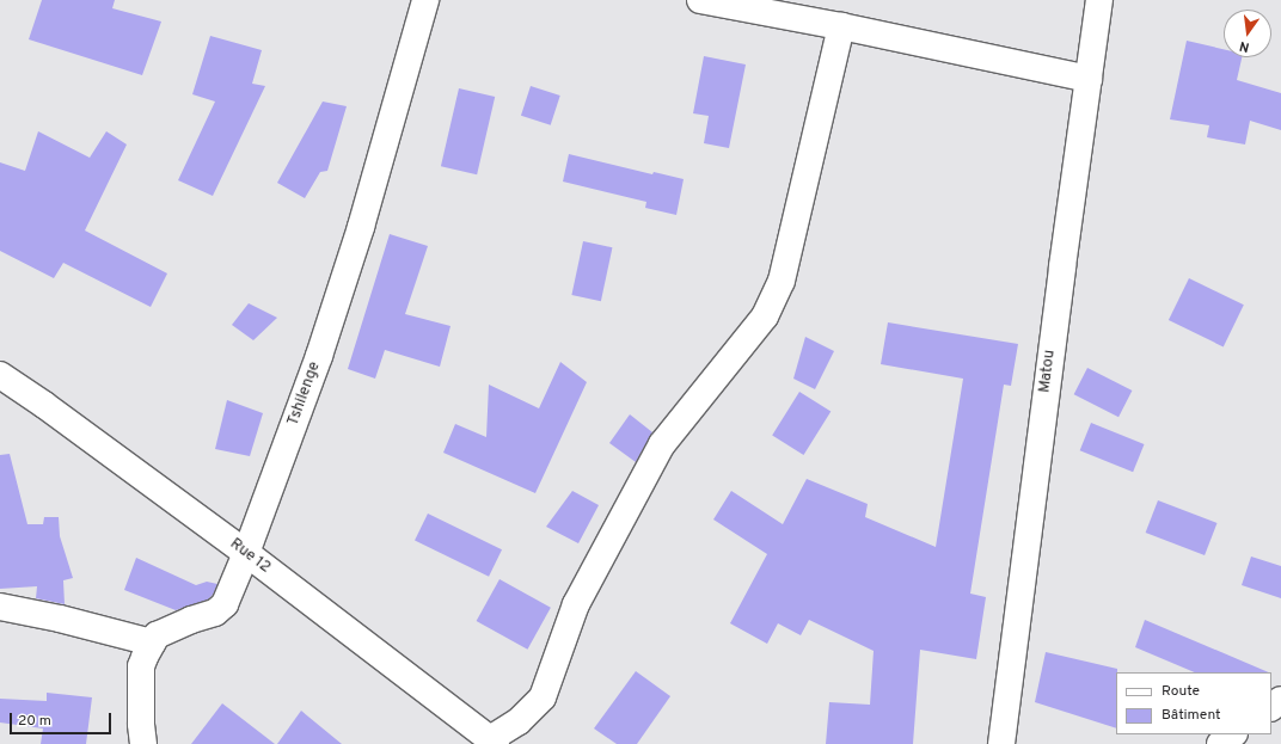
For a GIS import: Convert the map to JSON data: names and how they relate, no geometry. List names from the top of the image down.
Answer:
{
  "streets": {
    "street": ["Matou", "Tshilenge", "Rue 12"]
  },
  "crossings": [
    ["Tshilenge", "Rue 12"]
  ],
  "legend": ["Route", "Bâtiment"],
  "scale_bar": "20 m",
  "north": "bottom"
}
